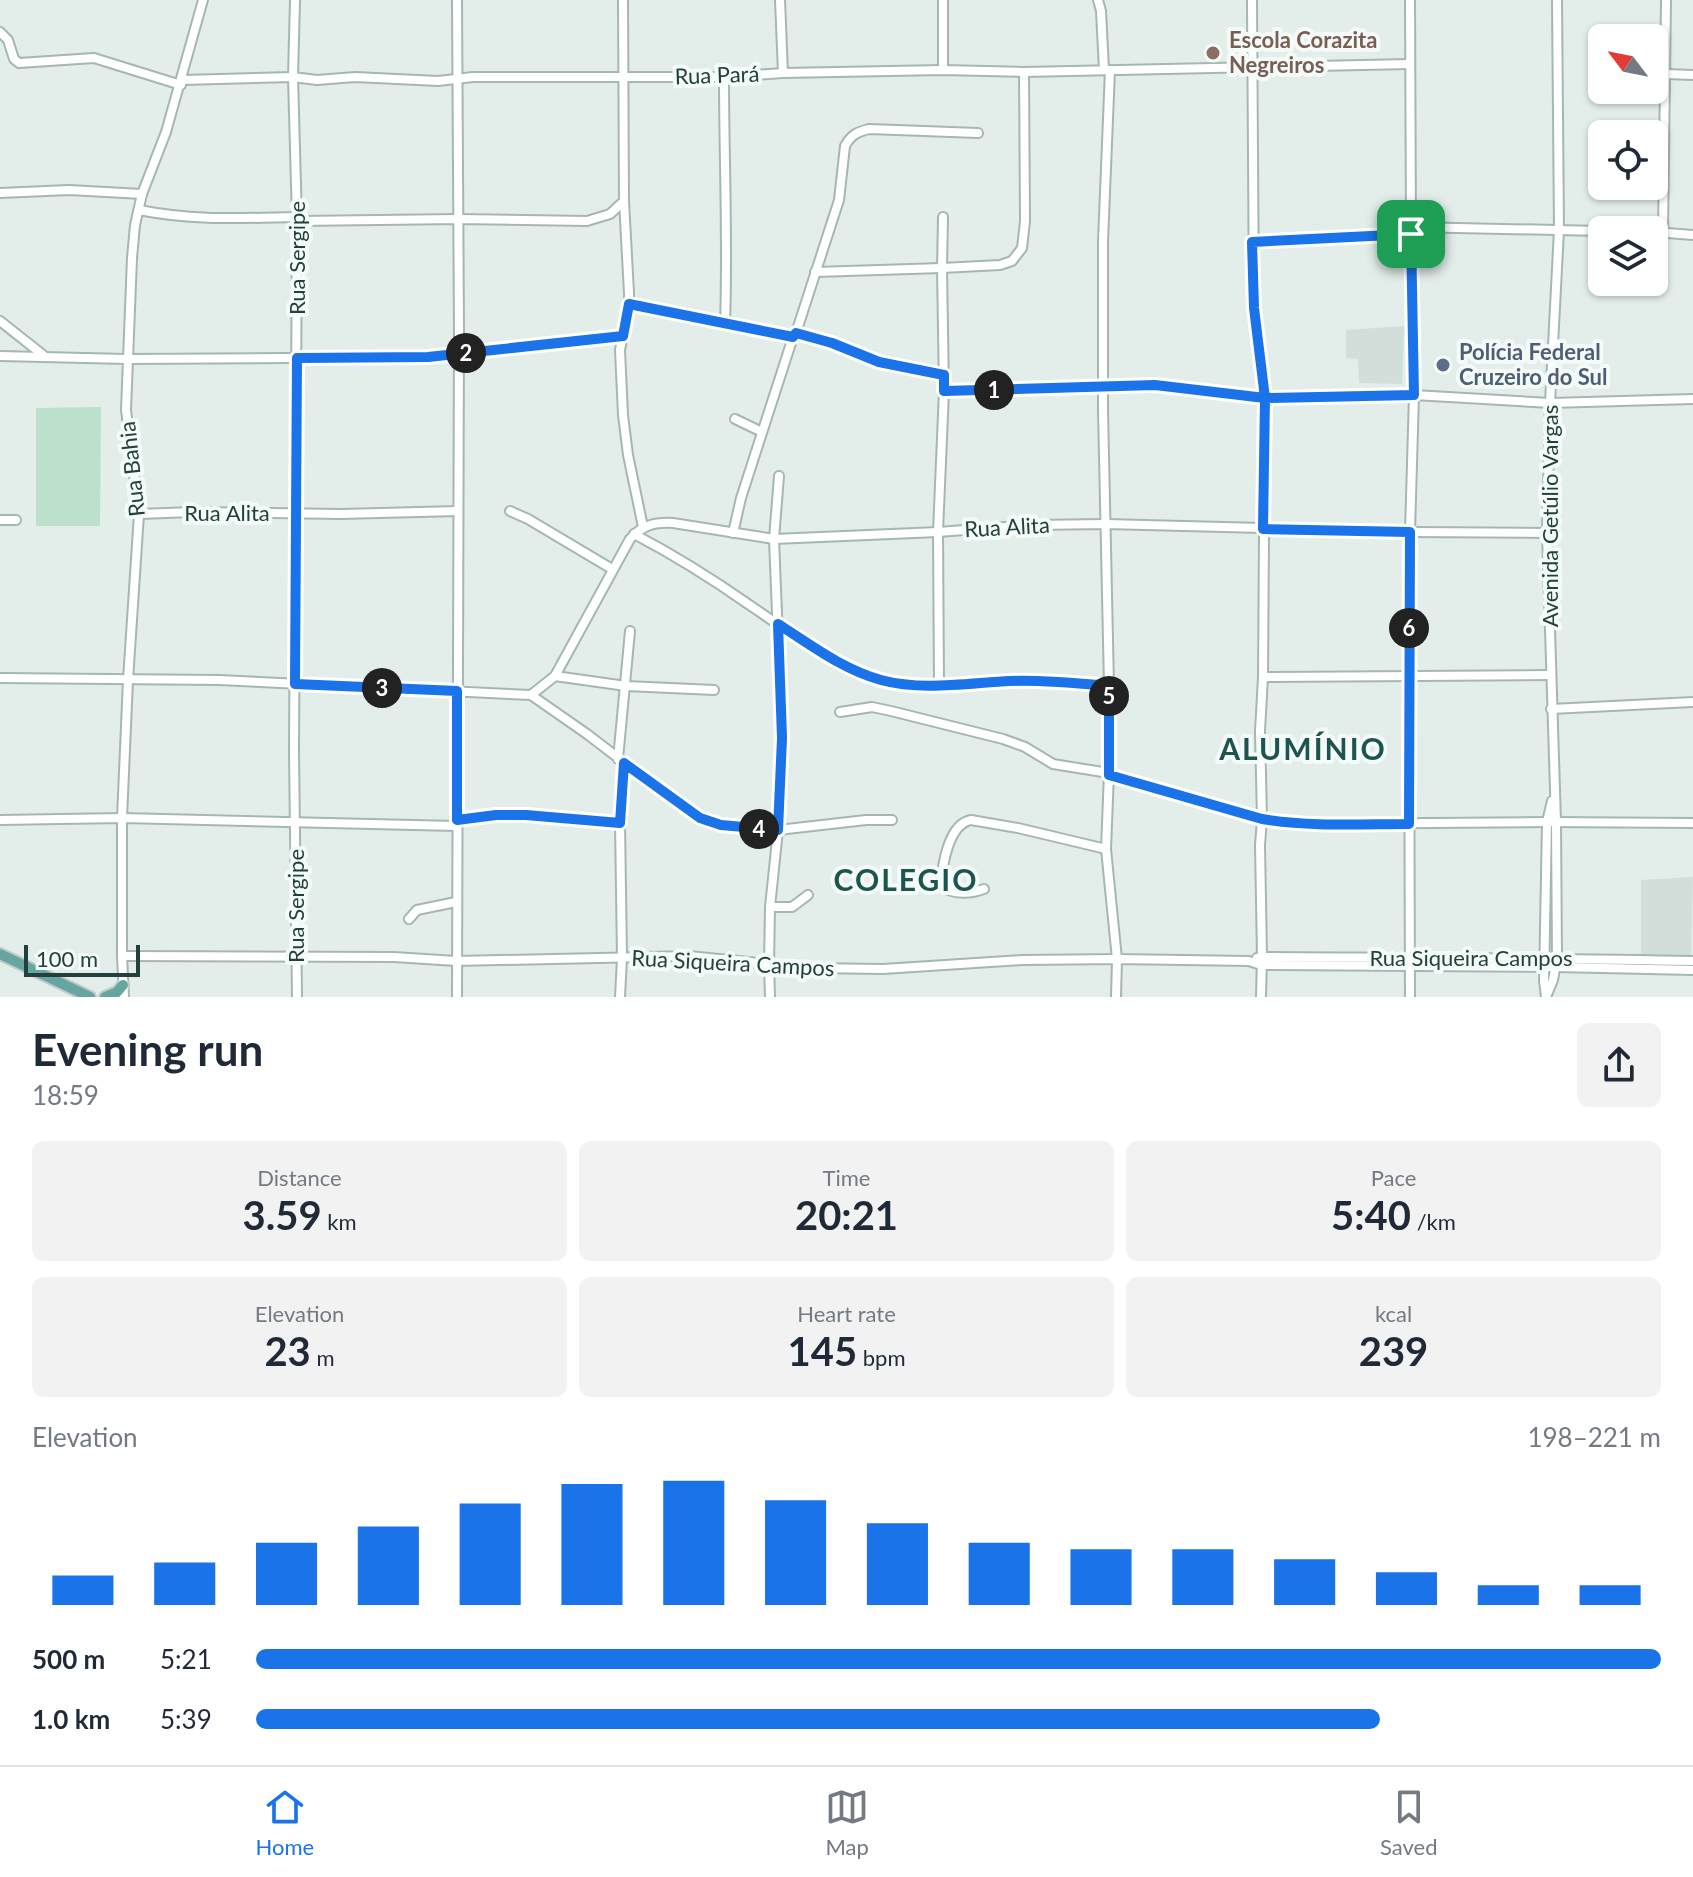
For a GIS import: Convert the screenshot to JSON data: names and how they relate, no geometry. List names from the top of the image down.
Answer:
{
  "streets": {
    "street": [
      "Rua Pará",
      "Rua Sergipe",
      "Rua Bahia",
      "Rua Alita",
      "Avenida Getúlio Vargas",
      "Rua Siqueira Campos"
    ]
  },
  "crossings": [
    ["Rua Pará", "Rua Sergipe"],
    ["Rua Pará", "Rua Bahia"],
    ["Rua Sergipe", "Rua Alita"],
    ["Rua Sergipe", "Rua Siqueira Campos"],
    ["Rua Bahia", "Rua Alita"],
    ["Rua Bahia", "Rua Siqueira Campos"],
    ["Rua Alita", "Avenida Getúlio Vargas"],
    ["Avenida Getúlio Vargas", "Rua Siqueira Campos"]
  ],
  "districts": ["ALUMÍNIO", "COLEGIO"],
  "places": ["Escola Corazita Negreiros", "Polícia Federal Cruzeiro do Sul"],
  "scale_bar": "100 m",
  "north": "top left",
  "page": {
    "pins": [
      "2",
      "1",
      "6",
      "3",
      "5",
      "4"
    ],
    "scale": "100 m",
    "heading": ["Evening run", "18:59"],
    "stats": [
      ["Distance", "3.59 km"],
      ["Time", "20:21"],
      ["Pace", "5:40 /km"],
      ["Elevation", "23 m"],
      ["Heart rate", "145 bpm"],
      ["kcal", "239"]
    ],
    "chart": ["Elevation", "198–221 m"],
    "list": [
      {
        "name": "500 m",
        "note": "5:21"
      },
      {
        "name": "1.0 km",
        "note": "5:39"
      }
    ],
    "tabs": ["Home", "Map", "Saved"]
  }
}
